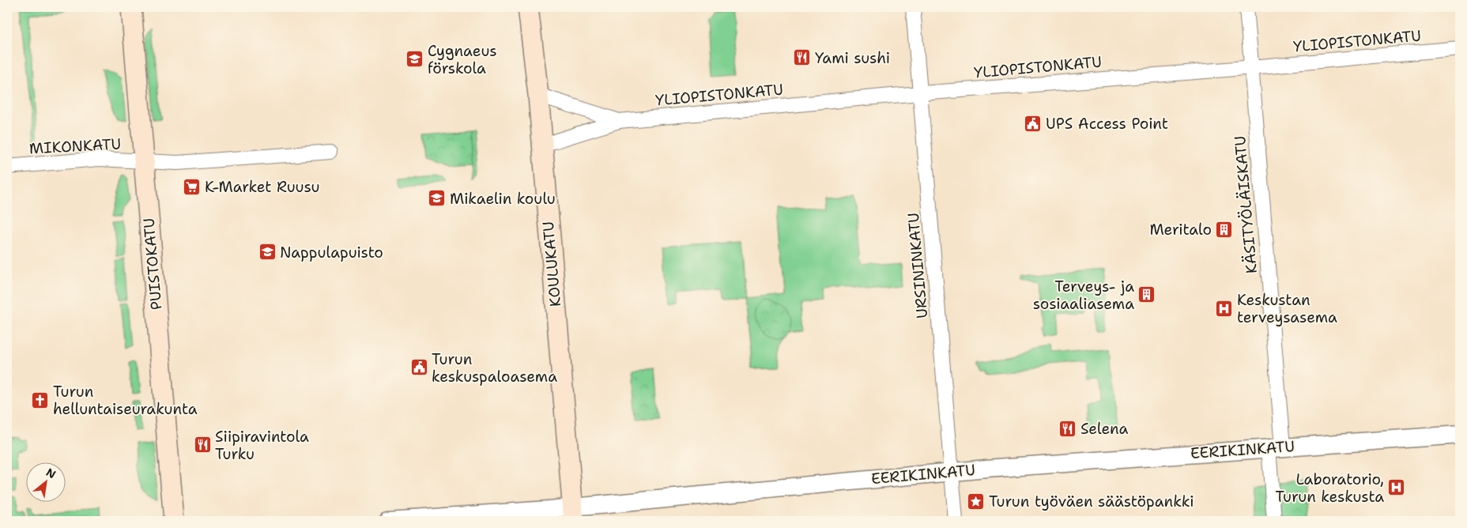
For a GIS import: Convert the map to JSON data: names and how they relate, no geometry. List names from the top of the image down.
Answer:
{
  "streets": {
    "main road": ["PUISTOKATU", "KOULUKATU"],
    "street": [
      "YLIOPISTONKATU",
      "MIKONKATU",
      "KÄSITYÖLÄISKATU",
      "URSININKATU",
      "EERIKINKATU"
    ]
  },
  "crossings": [
    ["YLIOPISTONKATU", "KÄSITYÖLÄISKATU"],
    ["YLIOPISTONKATU", "KOULUKATU"],
    ["YLIOPISTONKATU", "URSININKATU"],
    ["MIKONKATU", "PUISTOKATU"],
    ["KÄSITYÖLÄISKATU", "EERIKINKATU"],
    ["KOULUKATU", "EERIKINKATU"],
    ["URSININKATU", "EERIKINKATU"]
  ],
  "places": {
    "restaurant": ["Yami sushi", "Selena", "Siipiravintola Turku"],
    "school or university": ["Cygnaeus förskola", "Mikaelin koulu", "Nappulapuisto"],
    "public building": ["UPS Access Point", "Turun keskuspaloasema"],
    "supermarket": ["K-Market Ruusu"],
    "building": ["Meritalo", "Terveys- ja sosiaaliasema"],
    "hospital": ["Keskustan terveysasema", "Laboratorio, Turun keskusta"],
    "church": ["Turun helluntaiseurakunta"],
    "place": ["Turun työväen säästöpankki"]
  },
  "north": "top right"
}
